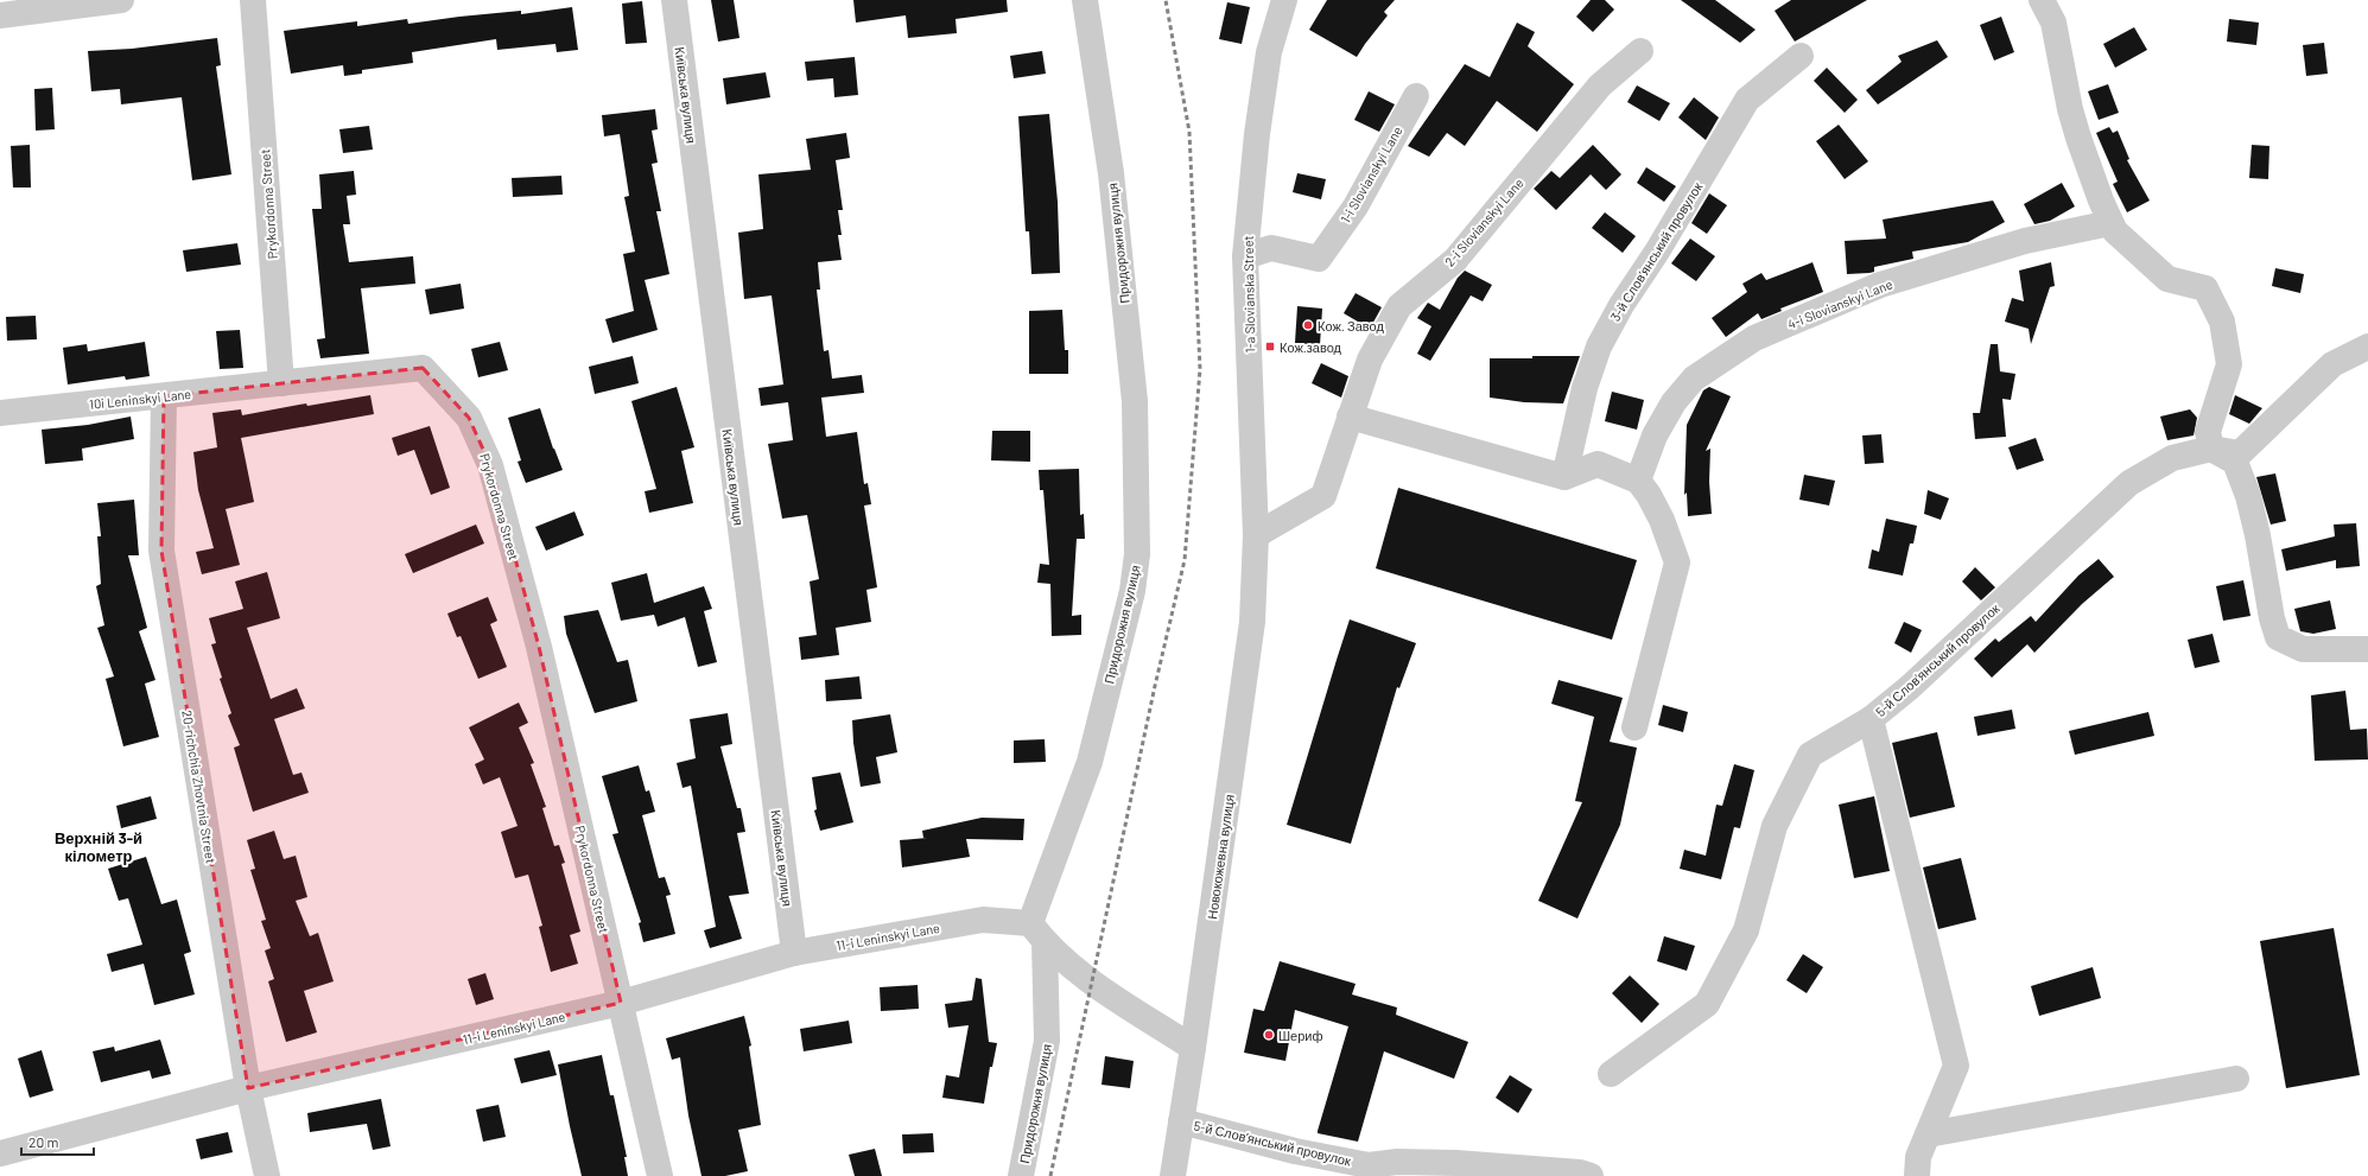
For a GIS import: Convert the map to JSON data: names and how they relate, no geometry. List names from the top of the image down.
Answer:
{
  "streets": {
    "street": [
      "Київська вулиця",
      "1-i Slovianskyi Lane",
      "Prykordonna Street",
      "2-i Slovianskyi Lane",
      "Придорожня вулиця",
      "3-й Слов’янський провулок",
      "1-a Slovianska Street",
      "4-i Slovianskyi Lane",
      "10i Leninskyi Lane",
      "5-й Слов’янський провулок",
      "20-richchia Zhovtnia Street",
      "Новокожевна вулиця",
      "11-i Leninskyi Lane"
    ]
  },
  "crossings": [
    ["Київська вулиця", "11-i Leninskyi Lane"],
    ["1-i Slovianskyi Lane", "1-a Slovianska Street"],
    ["Prykordonna Street", "10i Leninskyi Lane"],
    ["Prykordonna Street", "11-i Leninskyi Lane"],
    ["2-i Slovianskyi Lane", "1-a Slovianska Street"],
    ["2-i Slovianskyi Lane", "Новокожевна вулиця"],
    ["Придорожня вулиця", "11-i Leninskyi Lane"],
    ["1-a Slovianska Street", "Новокожевна вулиця"],
    ["10i Leninskyi Lane", "20-richchia Zhovtnia Street"],
    ["5-й Слов’янський провулок", "Новокожевна вулиця"],
    ["20-richchia Zhovtnia Street", "11-i Leninskyi Lane"]
  ],
  "districts": ["Верхній 3-й кілометр"],
  "places": {
    "other": ["Кож. Завод", "Шериф"],
    "transit": ["Кож.завод"]
  },
  "scale_bar": "20 m"
}
